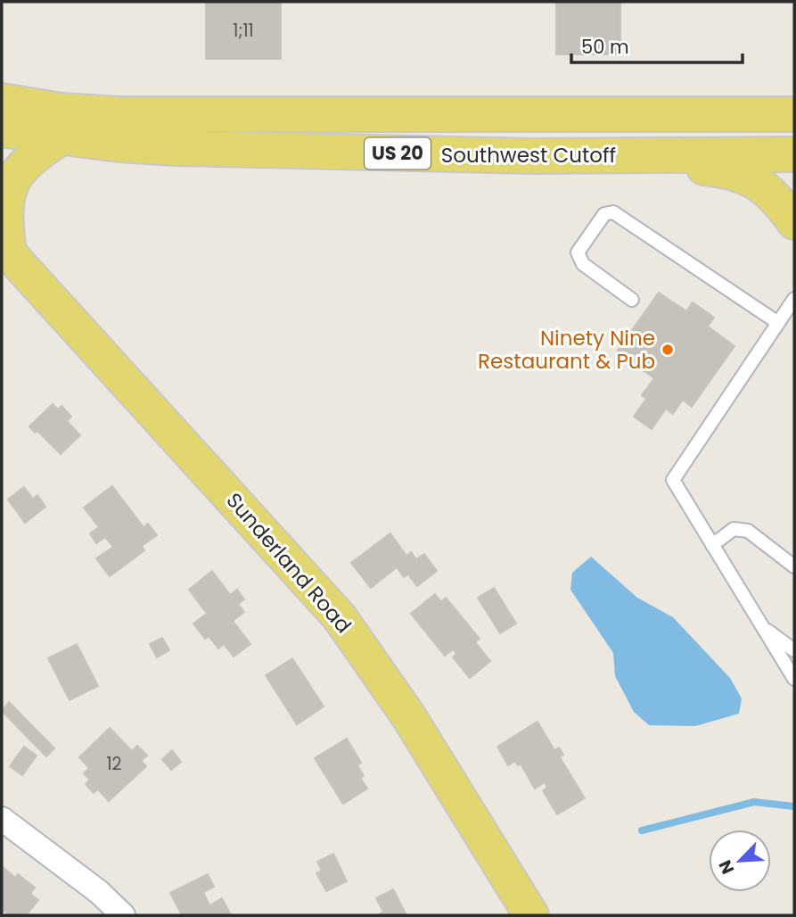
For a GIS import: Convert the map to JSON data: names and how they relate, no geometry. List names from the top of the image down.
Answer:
{
  "streets": {
    "main road": ["US 20", "Southwest Cutoff", "Sunderland Road"]
  },
  "places": ["Ninety Nine Restaurant & Pub"],
  "house_numbers": ["1;11", "12"],
  "scale_bar": "50 m",
  "north": "bottom left"
}
